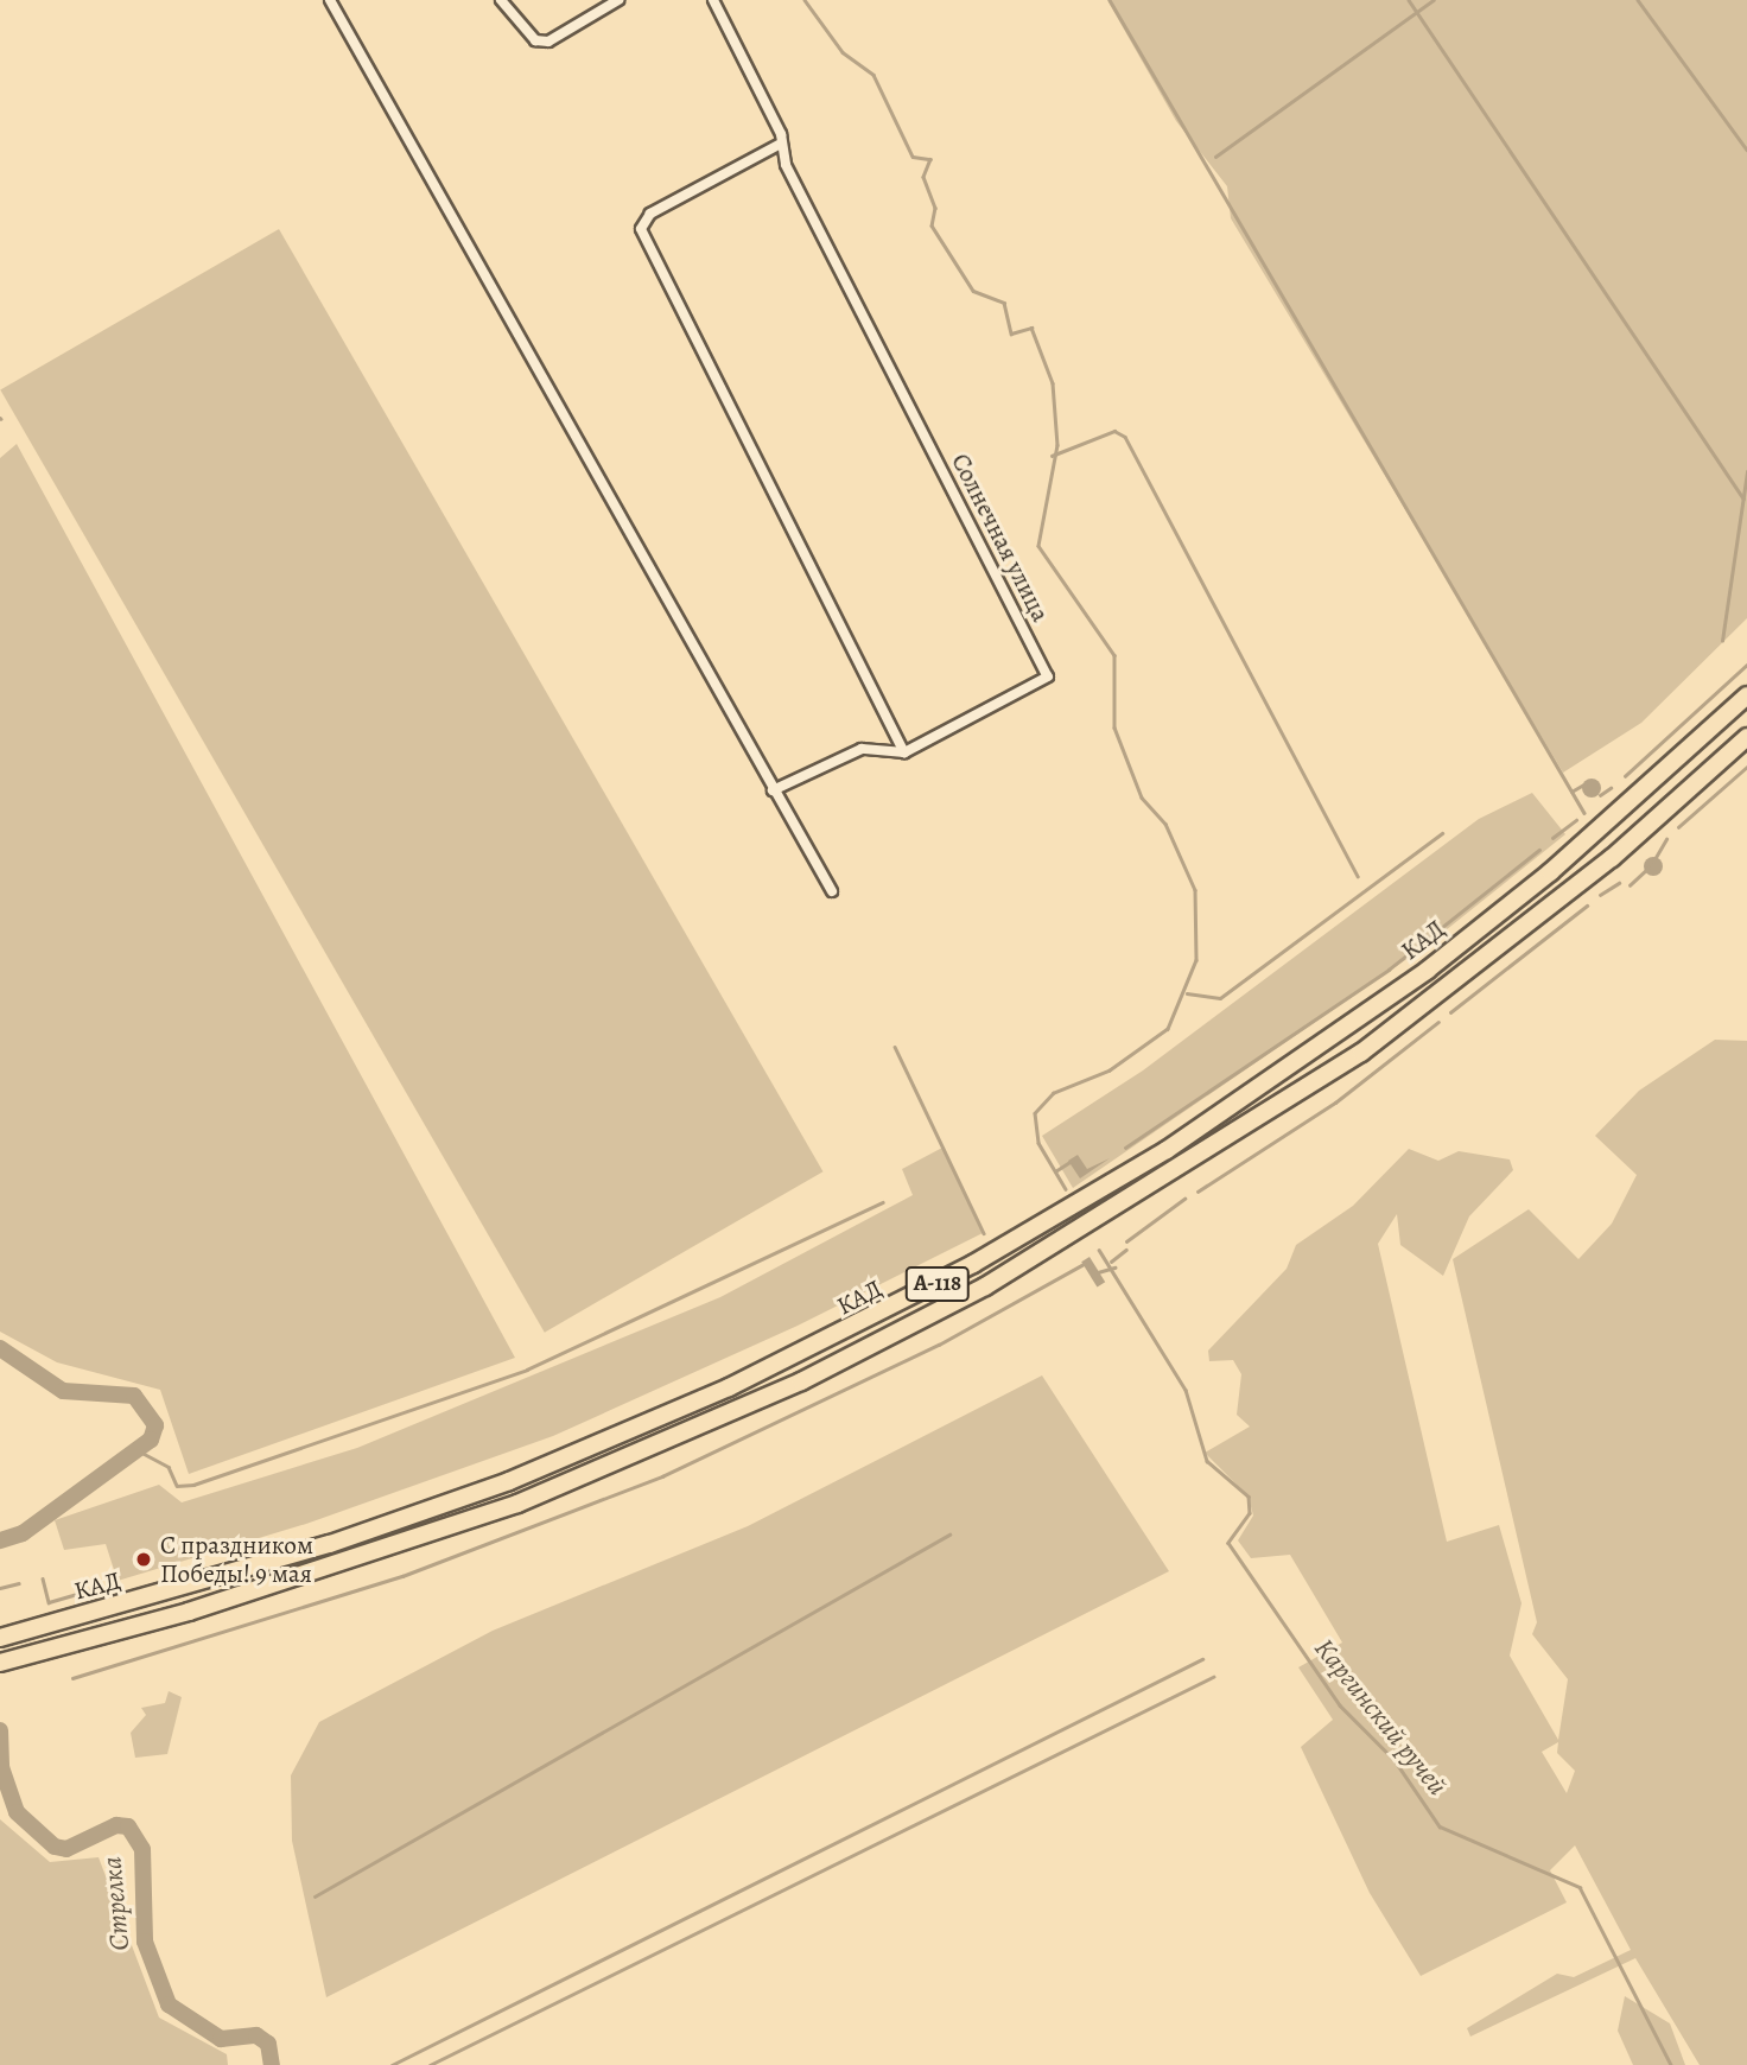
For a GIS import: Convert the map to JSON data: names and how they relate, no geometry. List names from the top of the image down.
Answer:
{
  "streets": {
    "highway": ["КАД", "А-118"],
    "street": ["Солнечная улица"]
  },
  "water": ["Каргинский ручей", "Стрелка"],
  "places": ["С праздником Победы! 9 мая"]
}
